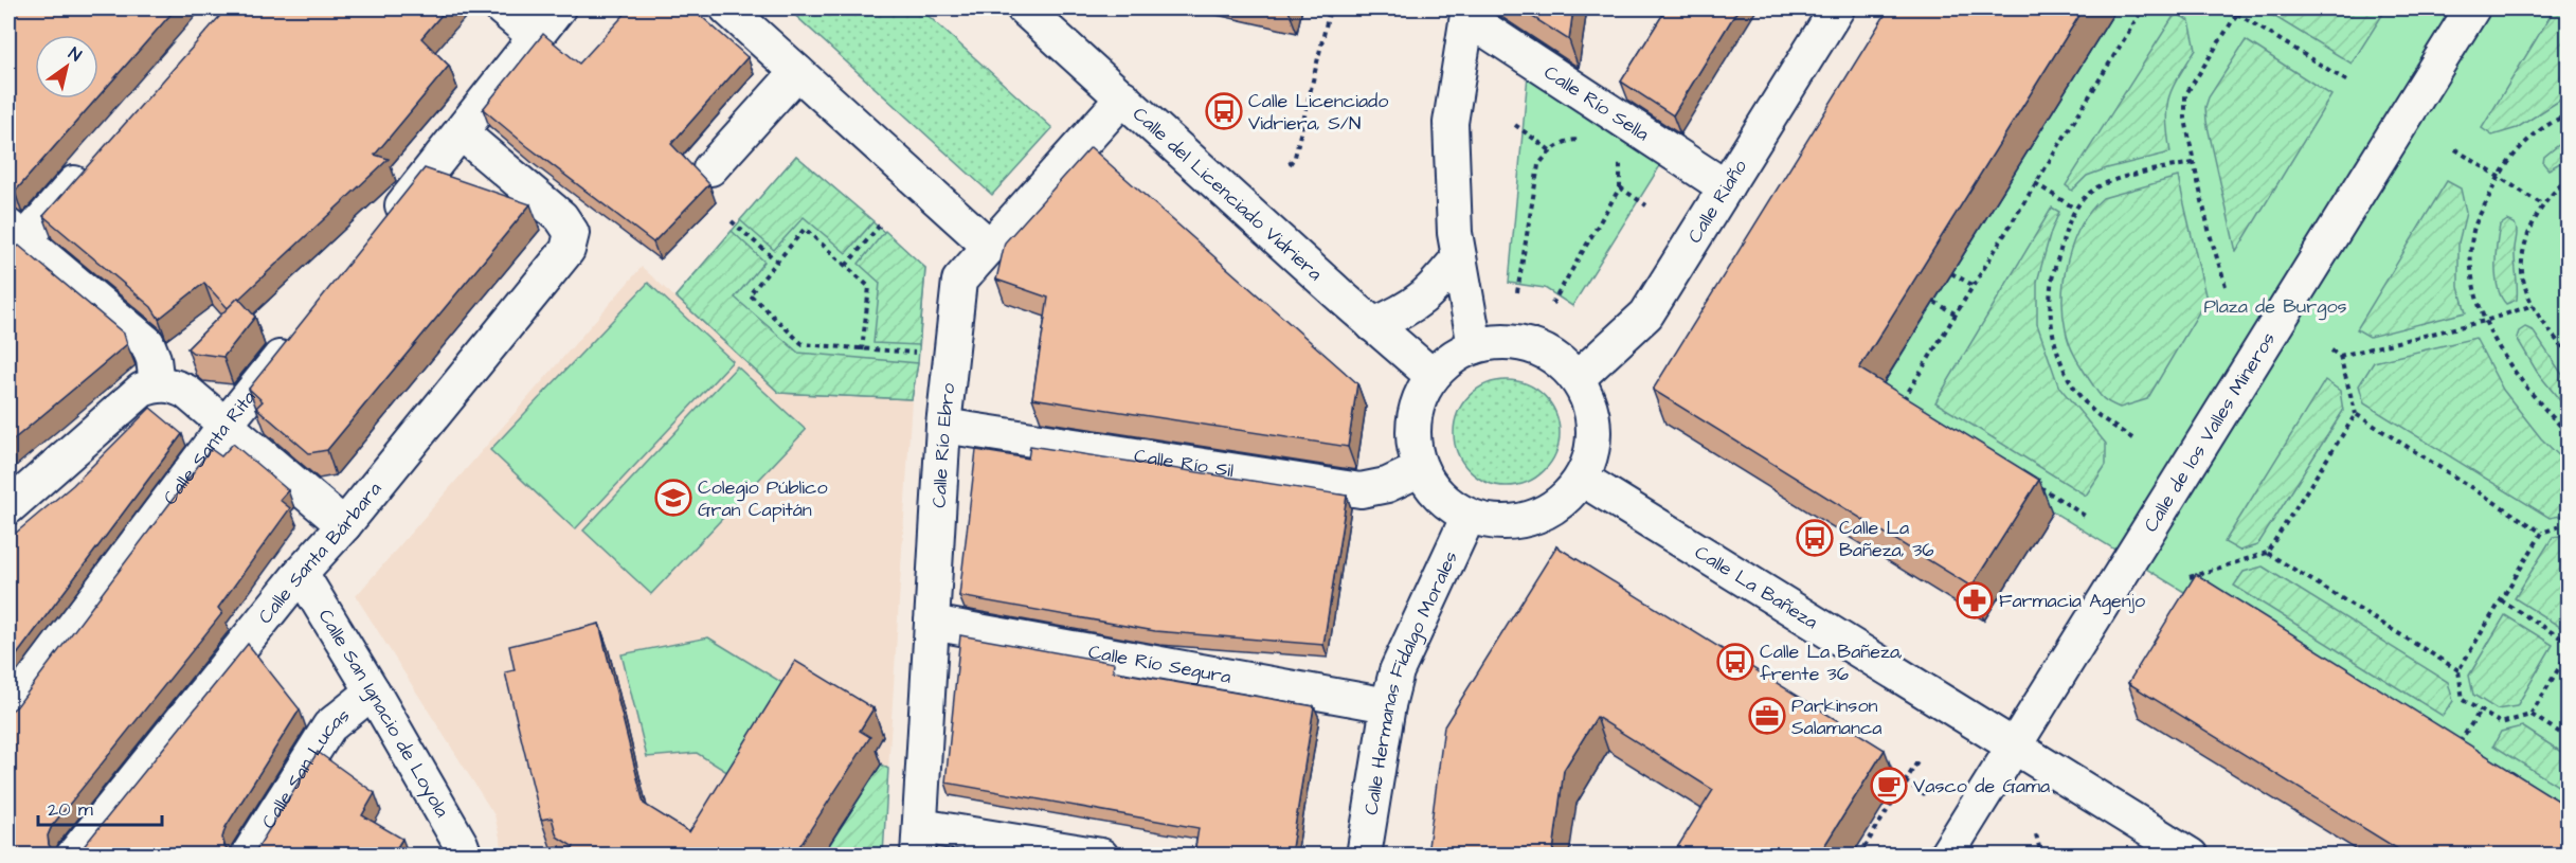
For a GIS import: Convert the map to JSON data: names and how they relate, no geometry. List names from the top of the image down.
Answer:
{
  "streets": {
    "street": [
      "Calle Río Sella",
      "Calle del Licenciado Vidriera",
      "Calle Riaño",
      "Calle de los Valles Mineros",
      "Calle Río Ebro",
      "Calle Santa Rita",
      "Calle Río Sil",
      "Calle Santa Bárbara",
      "Calle La Bañeza",
      "Calle Río Segura",
      "Calle Hermanas Fidalgo Morales",
      "Calle San Ignacio de Loyola",
      "Calle San Lucas"
    ]
  },
  "crossings": [
    ["Calle Río Sella", "Calle Riaño"],
    ["Calle del Licenciado Vidriera", "Calle Riaño"],
    ["Calle del Licenciado Vidriera", "Calle Río Ebro"],
    ["Calle del Licenciado Vidriera", "Calle Río Sil"],
    ["Calle del Licenciado Vidriera", "Calle La Bañeza"],
    ["Calle del Licenciado Vidriera", "Calle Hermanas Fidalgo Morales"],
    ["Calle Riaño", "Calle Río Sil"],
    ["Calle Riaño", "Calle La Bañeza"],
    ["Calle Riaño", "Calle Hermanas Fidalgo Morales"],
    ["Calle de los Valles Mineros", "Calle La Bañeza"],
    ["Calle Río Ebro", "Calle Río Sil"],
    ["Calle Río Ebro", "Calle Río Segura"],
    ["Calle Río Sil", "Calle La Bañeza"],
    ["Calle Río Sil", "Calle Hermanas Fidalgo Morales"],
    ["Calle Santa Bárbara", "Calle San Ignacio de Loyola"],
    ["Calle La Bañeza", "Calle Hermanas Fidalgo Morales"],
    ["Calle Río Segura", "Calle Hermanas Fidalgo Morales"],
    ["Calle San Ignacio de Loyola", "Calle San Lucas"]
  ],
  "parks": ["Plaza de Burgos"],
  "places": {
    "bus stop": ["Calle Licenciado Vidriera, S/N", "Calle La Bañeza, 36", "Calle La Bañeza, frente 36"],
    "school or university": ["Colegio Público Gran Capitán"],
    "pharmacy": ["Farmacia Agenjo"],
    "office": ["Parkinson Salamanca"],
    "cafe": ["Vasco de Gama"]
  },
  "scale_bar": "20 m",
  "north": "top right"
}
